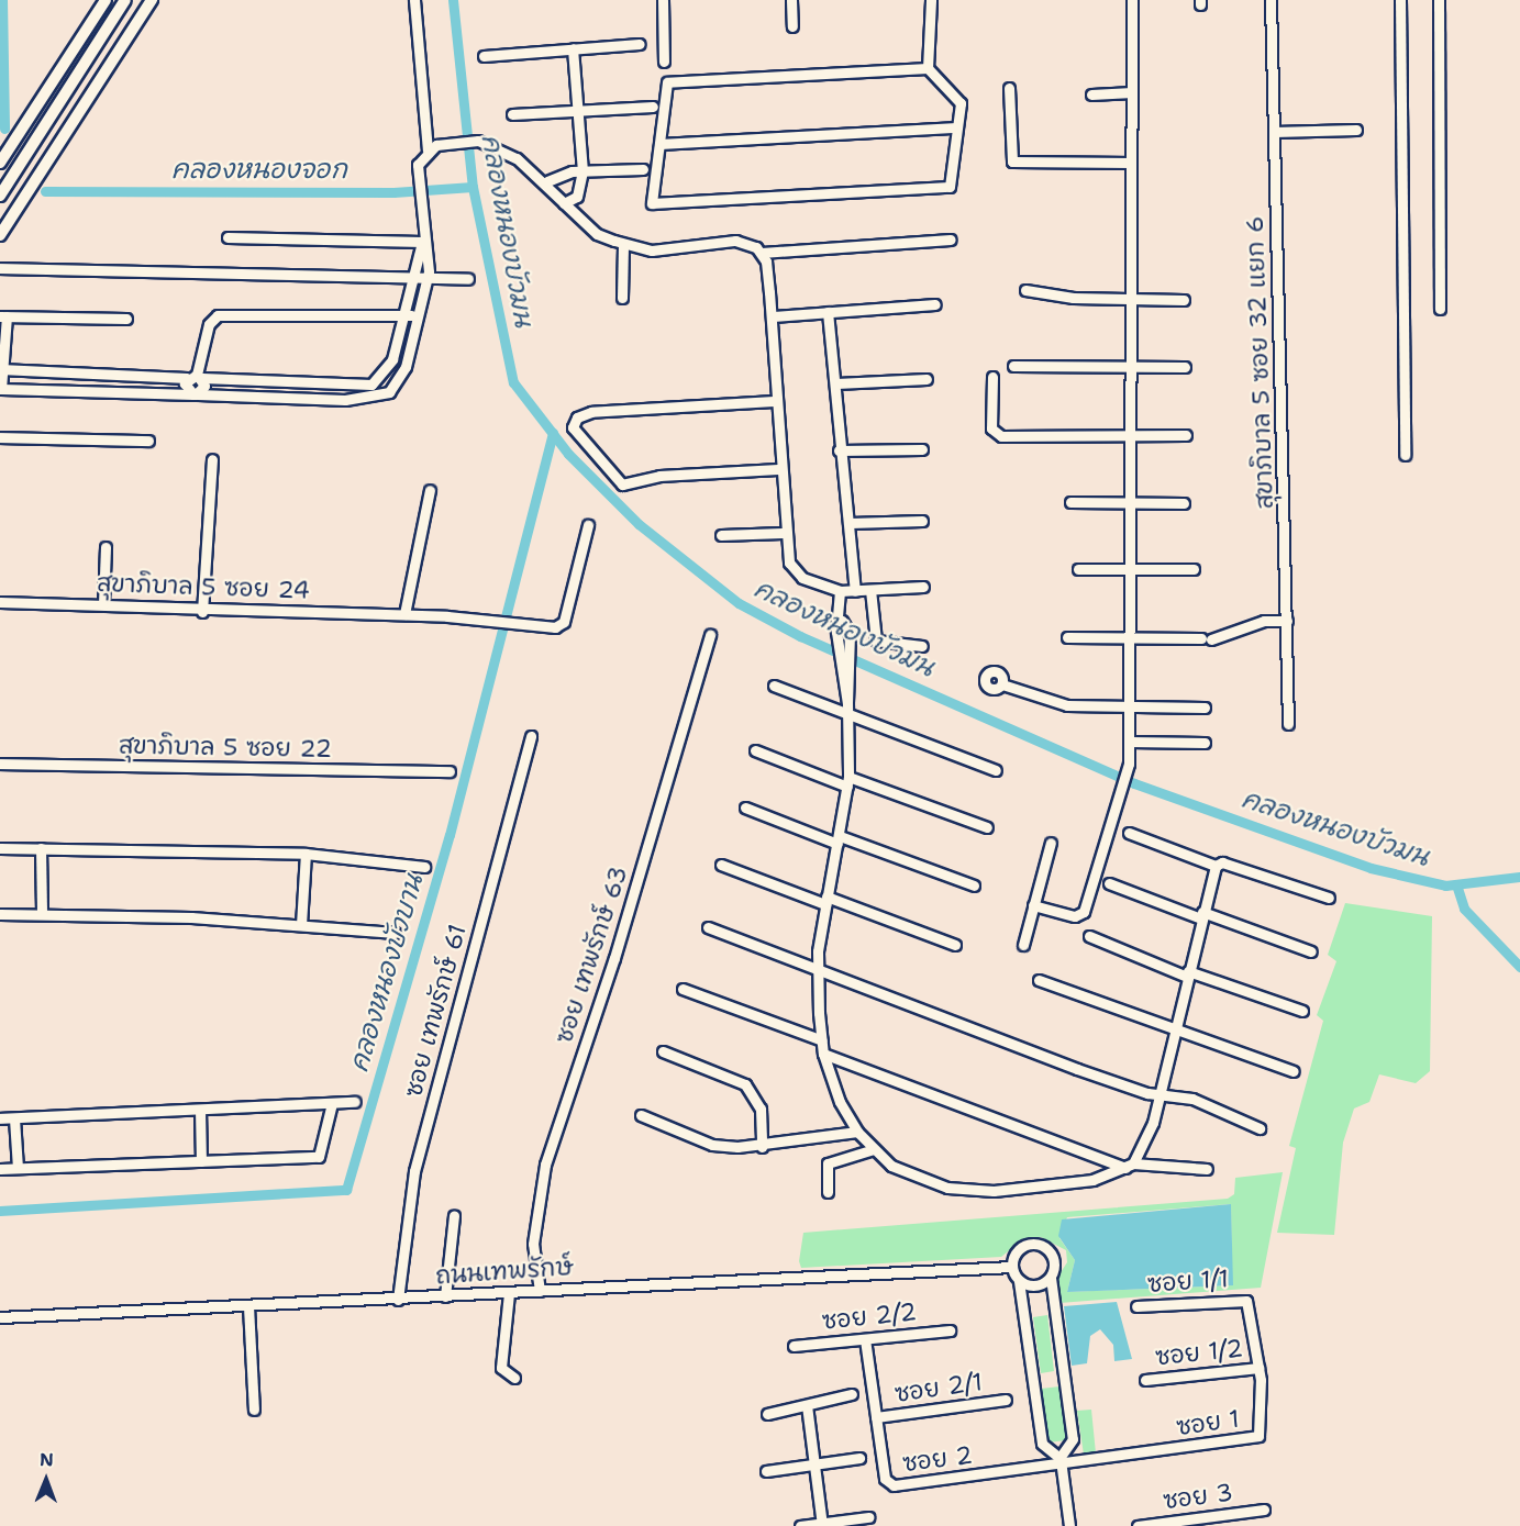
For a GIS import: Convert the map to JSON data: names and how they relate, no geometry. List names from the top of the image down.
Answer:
{
  "streets": {
    "street": [
      "สุขาภิบาล 5 ซอย 32 แยก 6",
      "สุขาภิบาล 5 ซอย 24",
      "สุขาภิบาล 5 ซอย 22",
      "ซอย เทพรักษ์ 63",
      "ซอย เทพรักษ์ 61",
      "ถนนเทพรักษ์",
      "ซอย 1/1",
      "ซอย 2/2",
      "ซอย 1/2",
      "ซอย 2/1",
      "ซอย 1",
      "ซอย 2",
      "ซอย 3"
    ]
  },
  "crossings": [
    ["ซอย เทพรักษ์ 63", "ถนนเทพรักษ์"],
    ["ซอย เทพรักษ์ 61", "ถนนเทพรักษ์"],
    ["ซอย 1/1", "ซอย 1"],
    ["ซอย 2/2", "ซอย 2"],
    ["ซอย 1/2", "ซอย 1"],
    ["ซอย 2/1", "ซอย 2"],
    ["ซอย 1", "ซอย 2"]
  ],
  "water": ["คลองหนองจอก", "คลองหนองบัวมน", "คลองหนองบัวบาน"],
  "north": "top"
}
